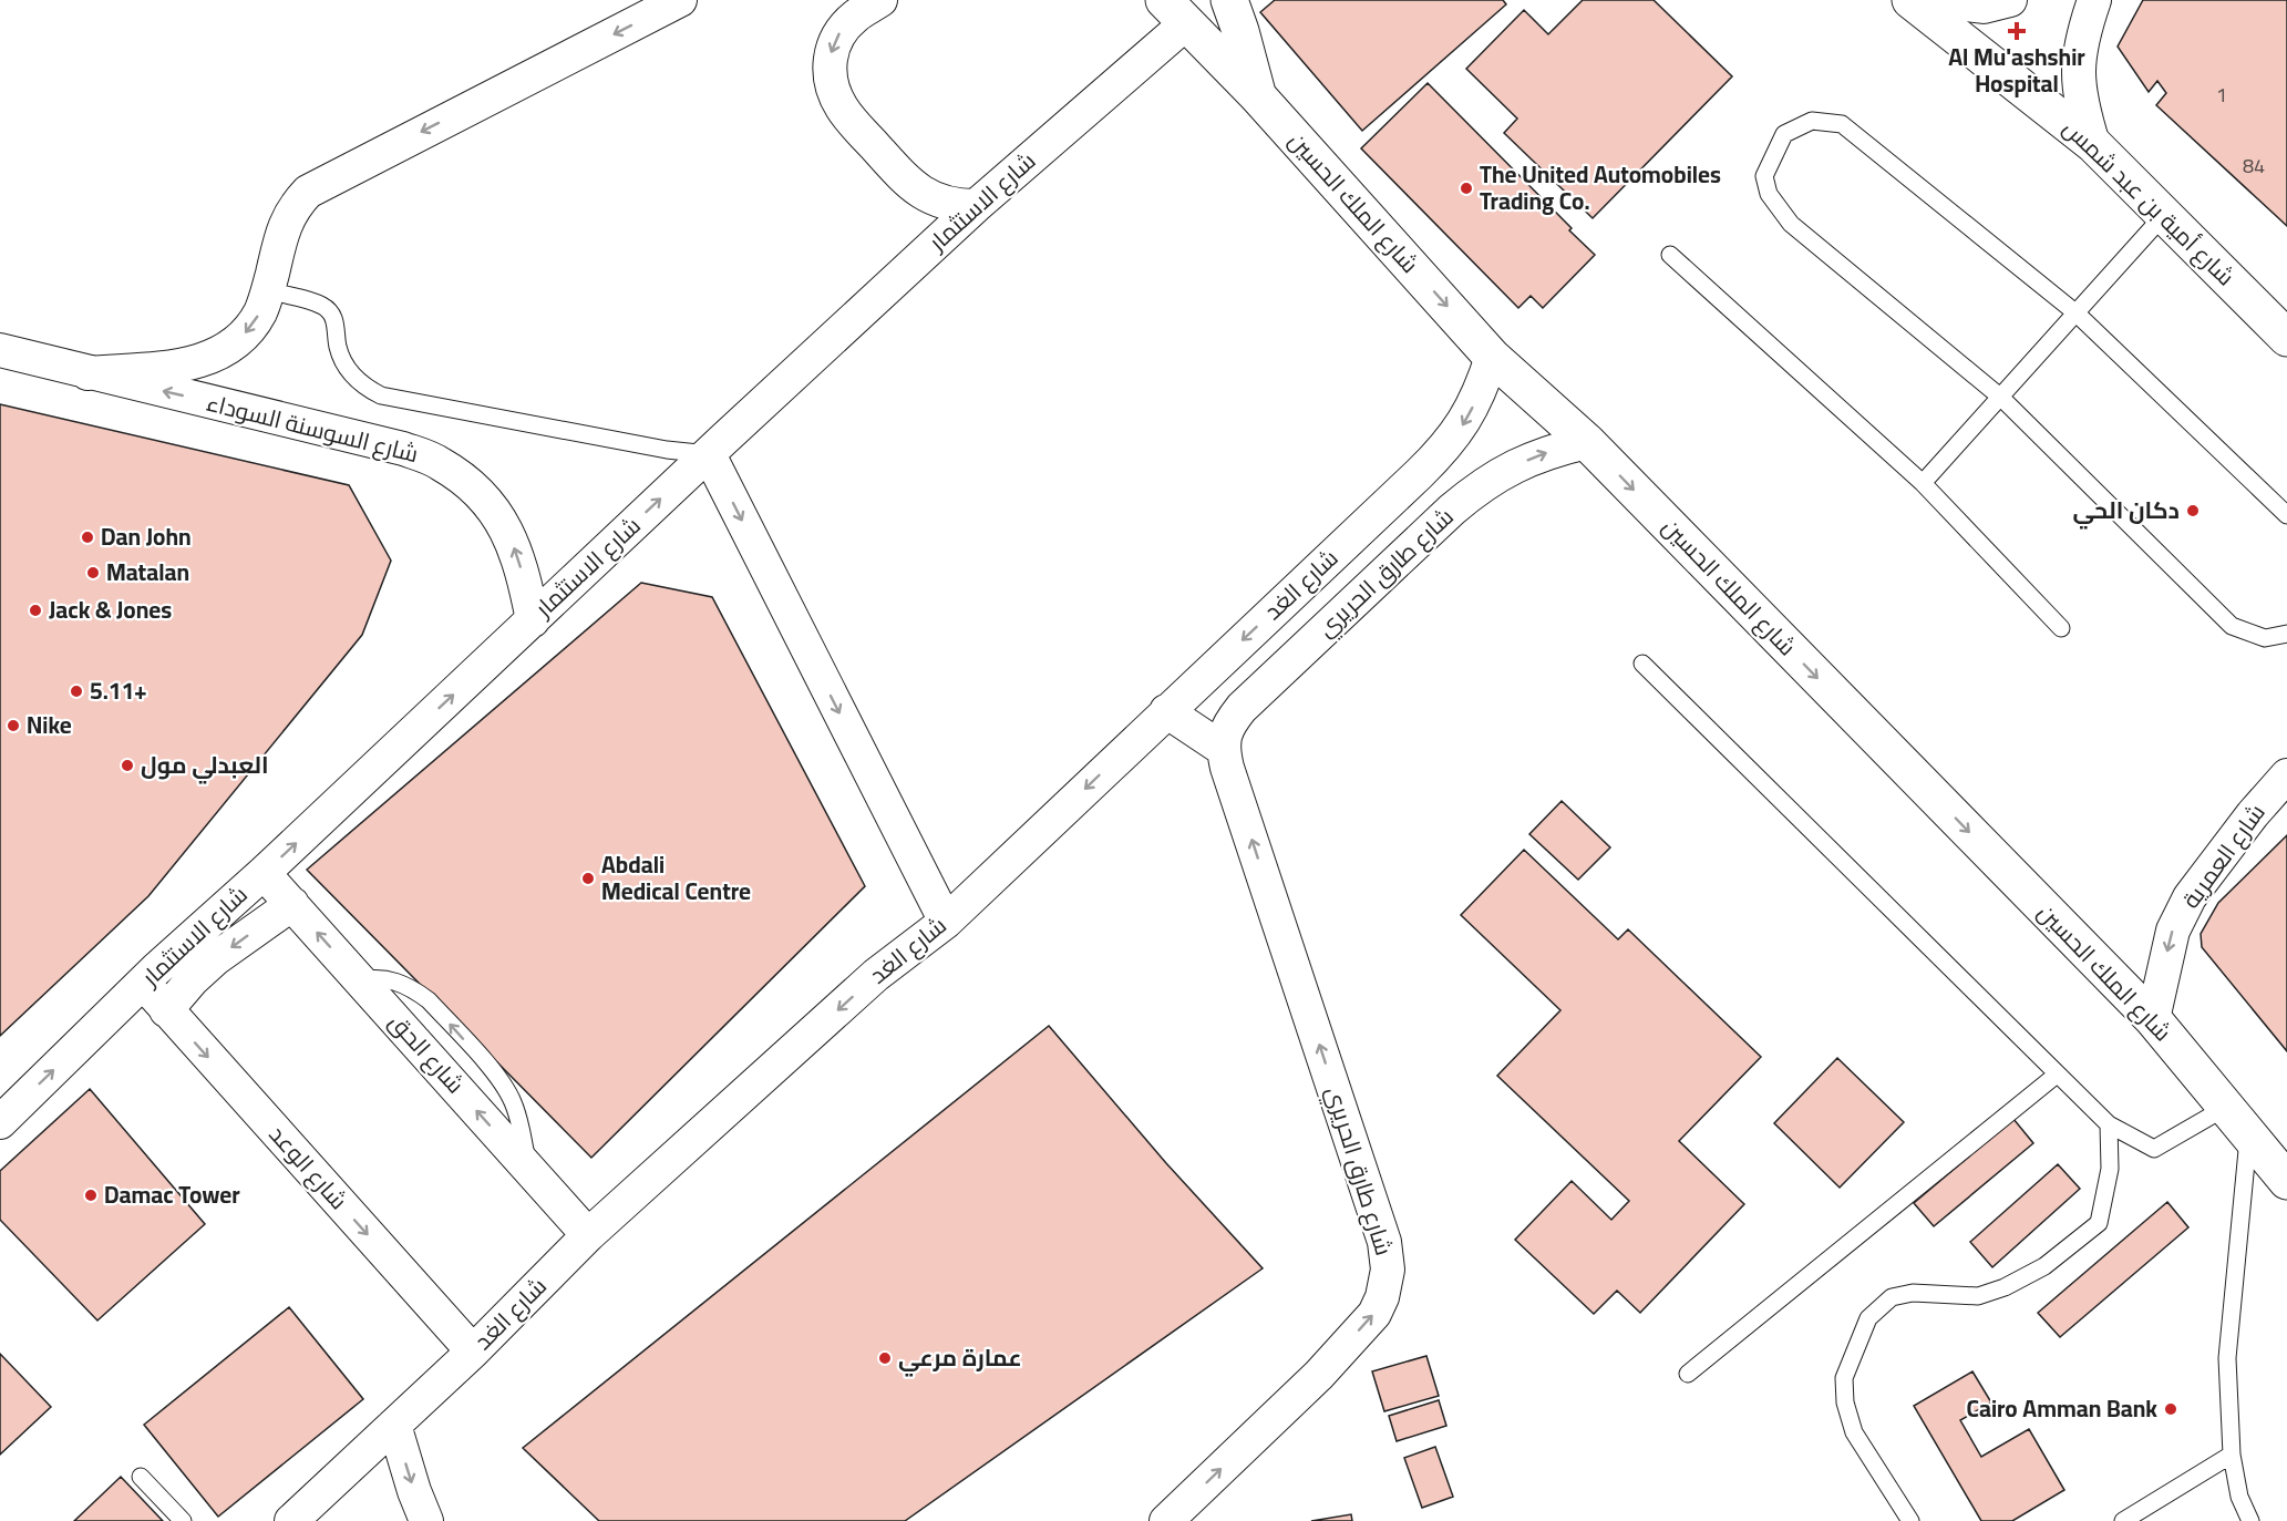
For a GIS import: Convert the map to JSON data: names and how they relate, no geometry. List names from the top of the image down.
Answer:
{
  "streets": {
    "main road": ["شارع الملك الحسين", "شارع أمية بن عبد شمس"],
    "street": [
      "شارع الاستثمار",
      "شارع السوسنة السوداء",
      "شارع طارق الحريري",
      "شارع الغد",
      "شارع العمرية",
      "شارع الحق",
      "شارع الوعد"
    ]
  },
  "crossings": [
    ["شارع الاستثمار", "شارع الملك الحسين"],
    ["شارع الاستثمار", "شارع السوسنة السوداء"],
    ["شارع الاستثمار", "شارع الحق"],
    ["شارع الاستثمار", "شارع الوعد"],
    ["شارع الملك الحسين", "شارع طارق الحريري"],
    ["شارع الملك الحسين", "شارع الغد"],
    ["شارع الملك الحسين", "شارع العمرية"],
    ["شارع الغد", "شارع الحق"],
    ["شارع الغد", "شارع الوعد"]
  ],
  "one_way": [
    "شارع الاستثمار",
    "شارع الملك الحسين",
    "شارع السوسنة السوداء",
    "شارع طارق الحريري",
    "شارع الغد",
    "شارع العمرية",
    "شارع الحق",
    "شارع الوعد"
  ],
  "places": {
    "health": ["Al Mu'ashshir Hospital"],
    "other": [
      "The United Automobiles Trading Co.",
      "دكان الحي",
      "Dan John",
      "Matalan",
      "Jack & Jones",
      "5.11+",
      "Nike",
      "العبدلي مول",
      "Abdali Medical Centre",
      "Damac Tower",
      "عمارة مرعي",
      "Cairo Amman Bank"
    ]
  },
  "house_numbers": ["1", "84"]
}
